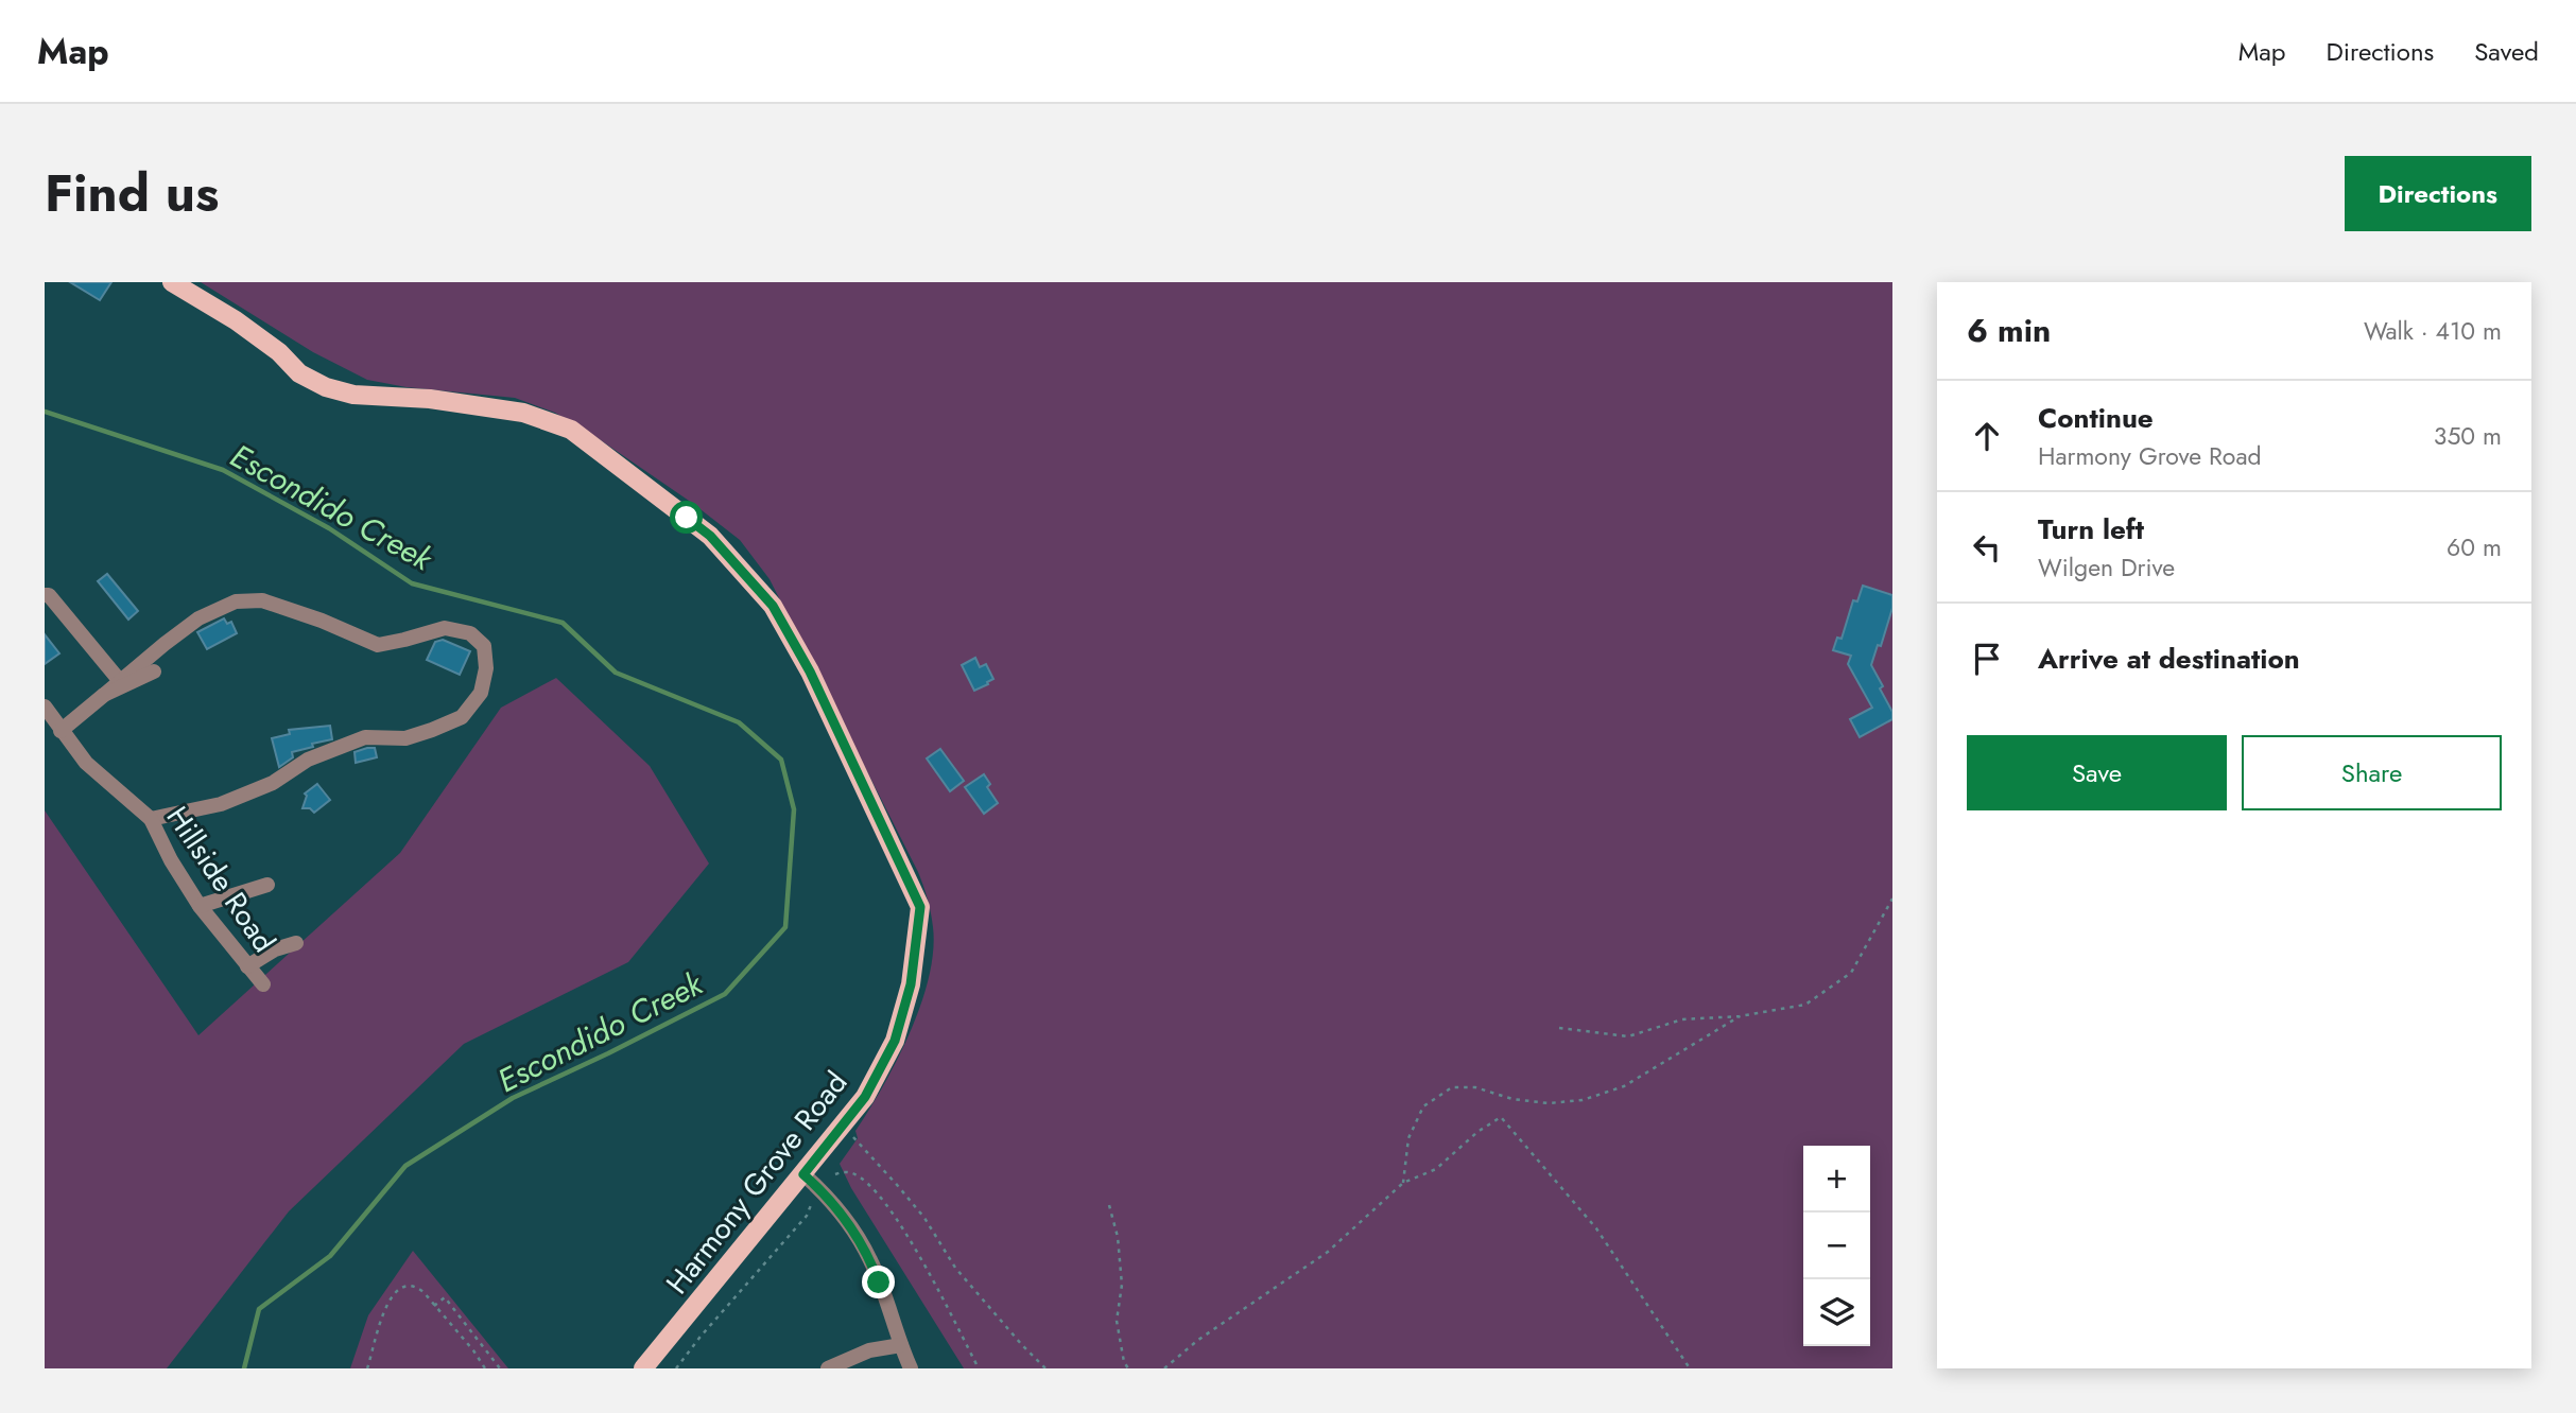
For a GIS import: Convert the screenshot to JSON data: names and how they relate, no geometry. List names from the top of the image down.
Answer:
{
  "streets": {
    "main road": ["Harmony Grove Road"],
    "street": ["Hillside Road"]
  },
  "water": ["Escondido Creek"],
  "page": {
    "header": "Map",
    "nav": ["Map", "Directions", "Saved"],
    "title": "Find us",
    "buttons": [
      "Directions",
      ["Save", "Share"]
    ],
    "heading": ["6 min", "Walk · 410 m"],
    "list": [
      ["Continue", "Harmony Grove Road", "350 m"],
      ["Turn left", "Wilgen Drive", "60 m"],
      "Arrive at destination"
    ],
    "map_buttons": ["+", "−"]
  }
}
